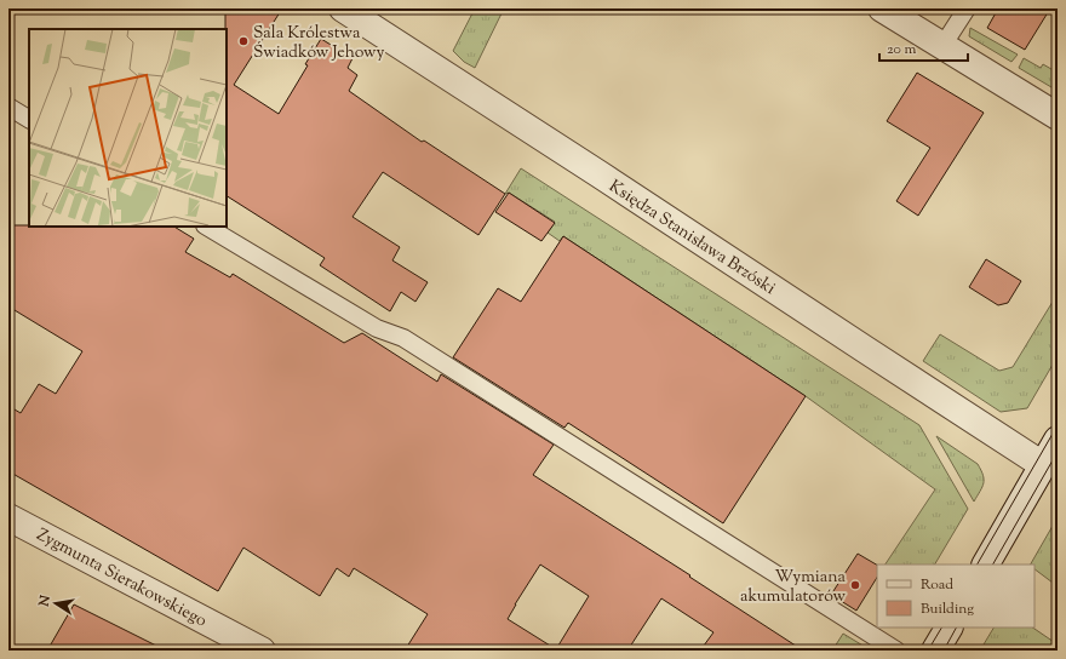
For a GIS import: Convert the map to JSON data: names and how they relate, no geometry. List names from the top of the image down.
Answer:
{
  "streets": {
    "street": ["Księdza Stanisława Brzóski", "Zygmunta Sierakowskiego"]
  },
  "places": ["Sala Królestwa Świadków Jehowy", "Wymiana akumulatorów"],
  "legend": ["Road", "Building"],
  "scale_bar": "20 m",
  "north": "left"
}
